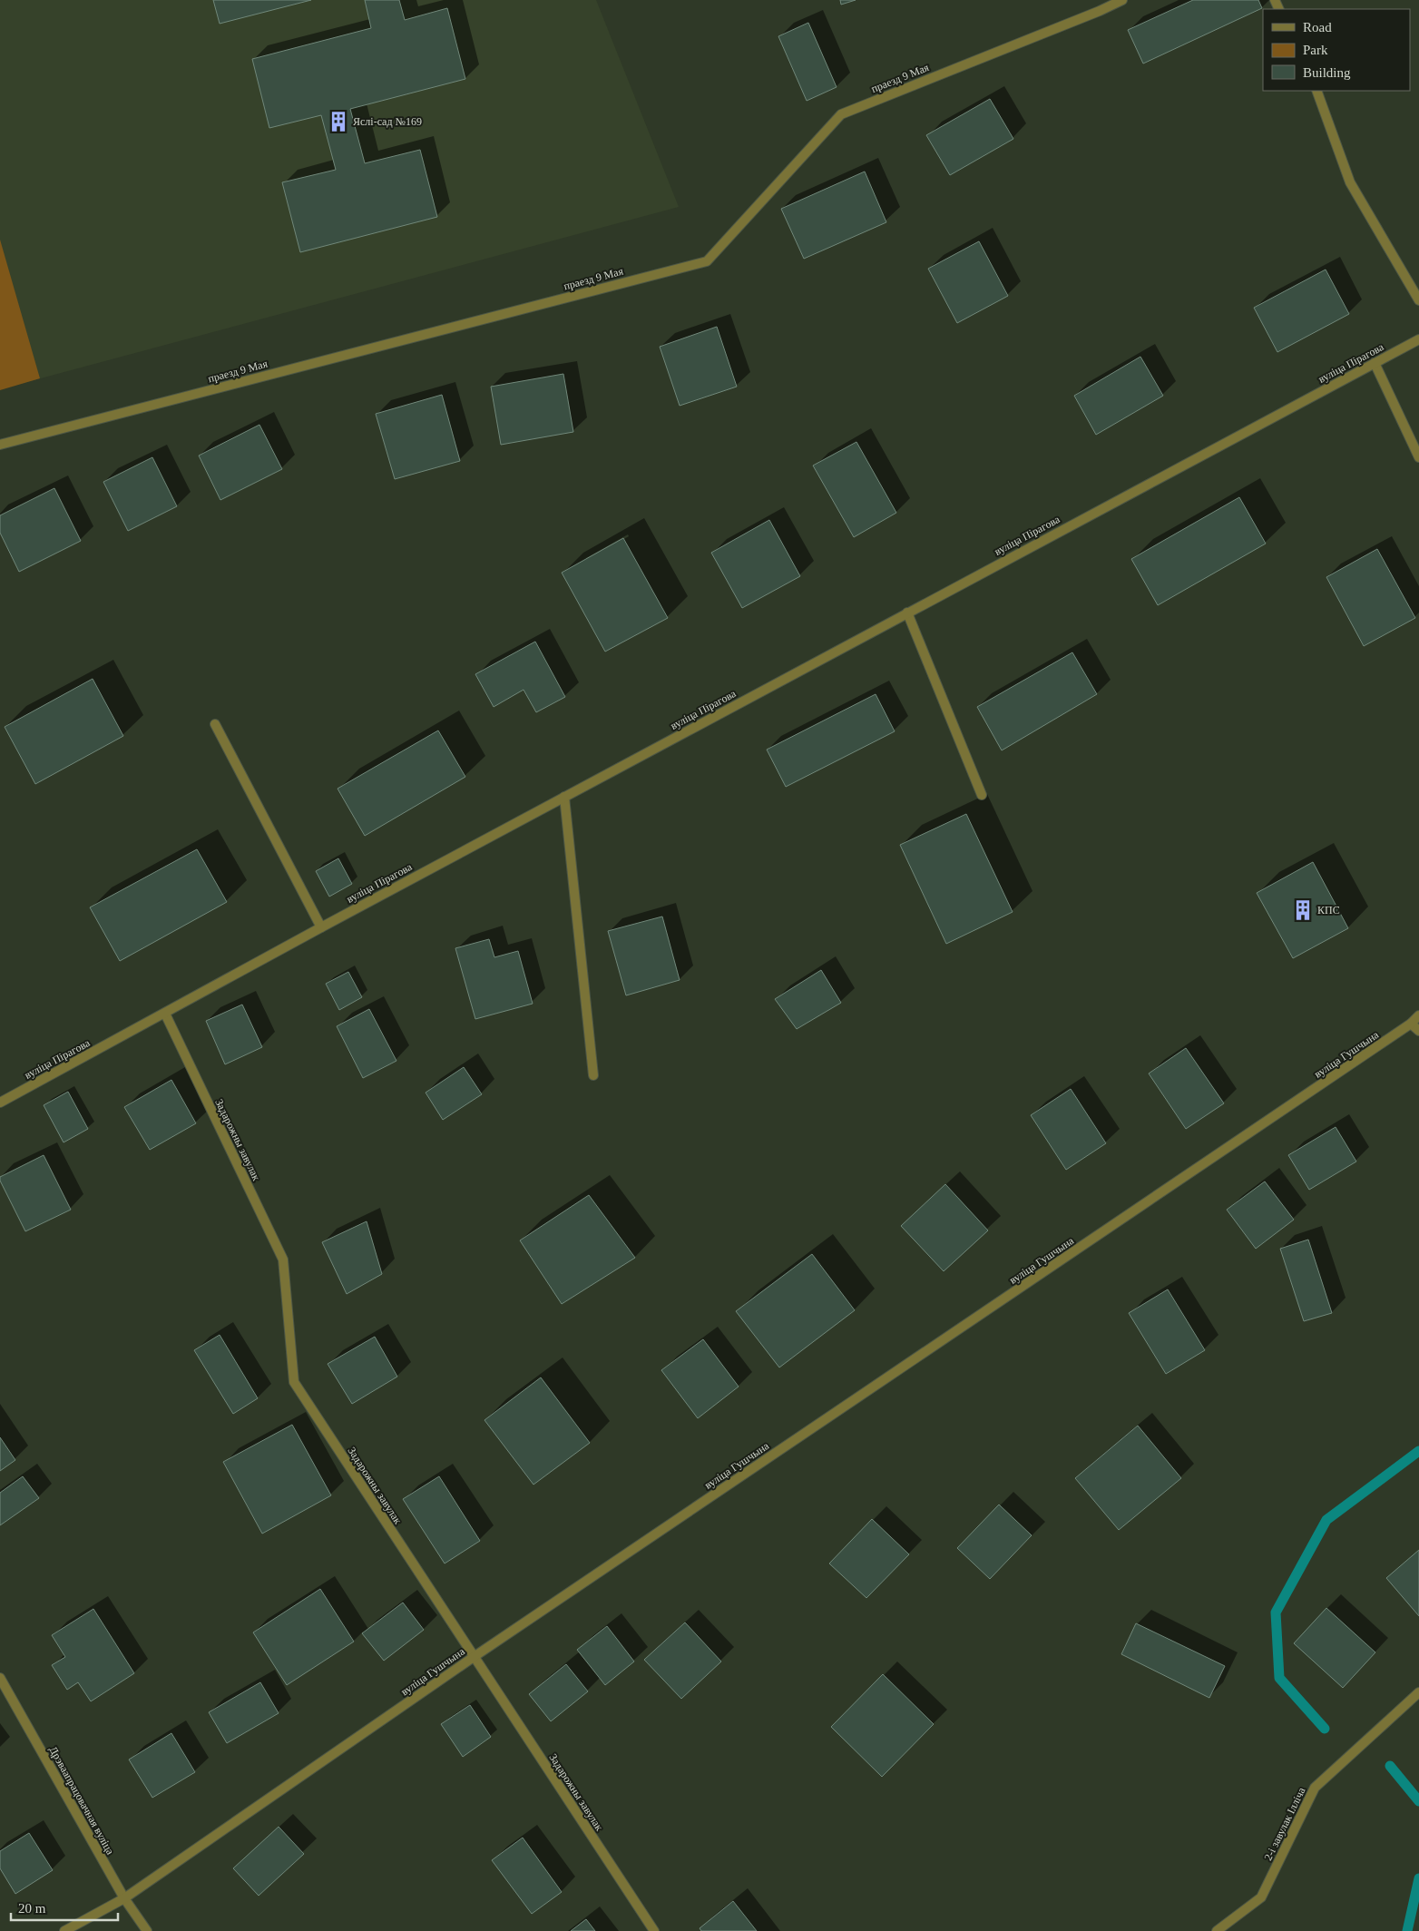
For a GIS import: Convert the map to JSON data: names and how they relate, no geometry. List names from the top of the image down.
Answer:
{
  "streets": {
    "street": [
      "праезд 9 Мая",
      "вуліца Пірагова",
      "вуліца Гушчына",
      "Задарожны завулак",
      "Дрэваапрацовачная вуліца",
      "2-і завулак Ілліча"
    ]
  },
  "crossings": [
    ["вуліца Пірагова", "Задарожны завулак"],
    ["вуліца Гушчына", "Задарожны завулак"],
    ["вуліца Гушчына", "Дрэваапрацовачная вуліца"]
  ],
  "places": {
    "building": ["Яслі-сад №169", "КПС"]
  },
  "legend": ["Road", "Park", "Building"],
  "scale_bar": "20 m"
}
